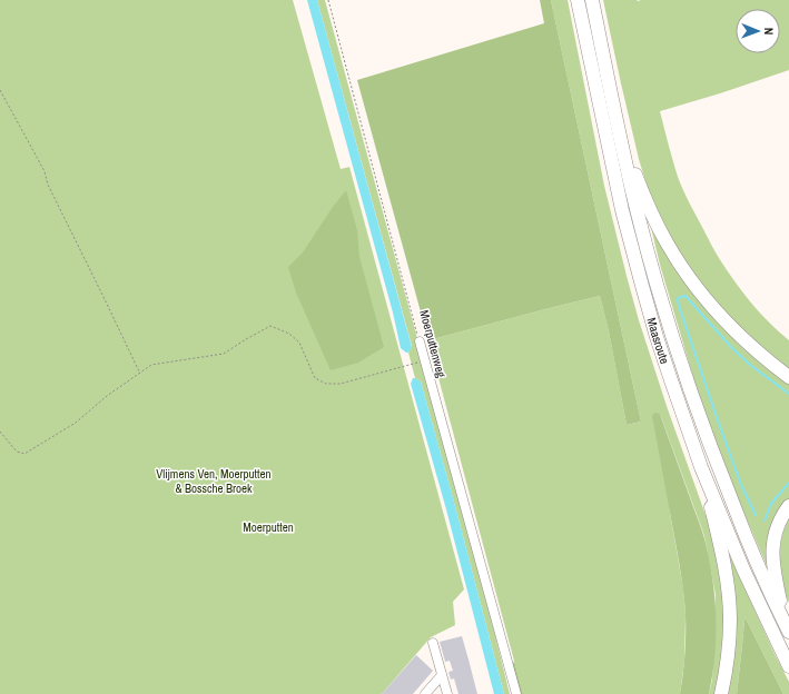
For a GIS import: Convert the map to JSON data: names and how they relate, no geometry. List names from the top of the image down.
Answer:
{
  "streets": {
    "highway": ["Maasroute"],
    "street": ["Moerputtenweg"]
  },
  "parks": ["Vlijmens Ven, Moerputten & Bossche Broek", "Moerputten"],
  "north": "right"
}
